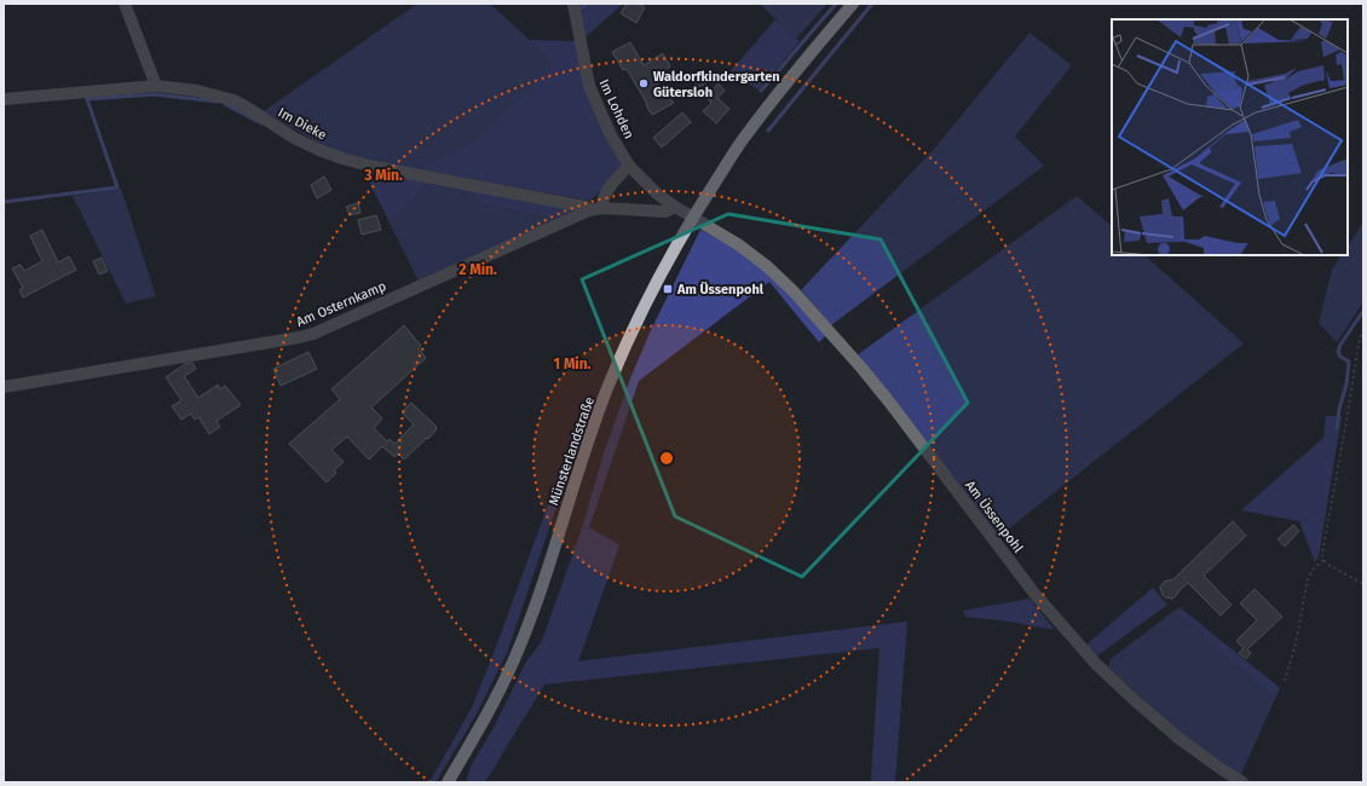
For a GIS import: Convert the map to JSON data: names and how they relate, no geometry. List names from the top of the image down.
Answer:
{
  "streets": {
    "main road": ["Münsterlandstraße"],
    "street": [
      "Im Lohden",
      "Im Dieke",
      "Am Osternkamp",
      "Am Üssenpohl"
    ]
  },
  "crossings": [
    ["Im Lohden", "Am Osternkamp"],
    ["Im Lohden", "Münsterlandstraße"],
    ["Im Lohden", "Am Üssenpohl"],
    ["Im Dieke", "Am Osternkamp"],
    ["Münsterlandstraße", "Am Üssenpohl"]
  ],
  "places": {
    "other": ["Waldorfkindergarten Gütersloh"],
    "transit": ["Am Üssenpohl"]
  },
  "rings": ["3 Min.", "2 Min.", "1 Min."]
}
